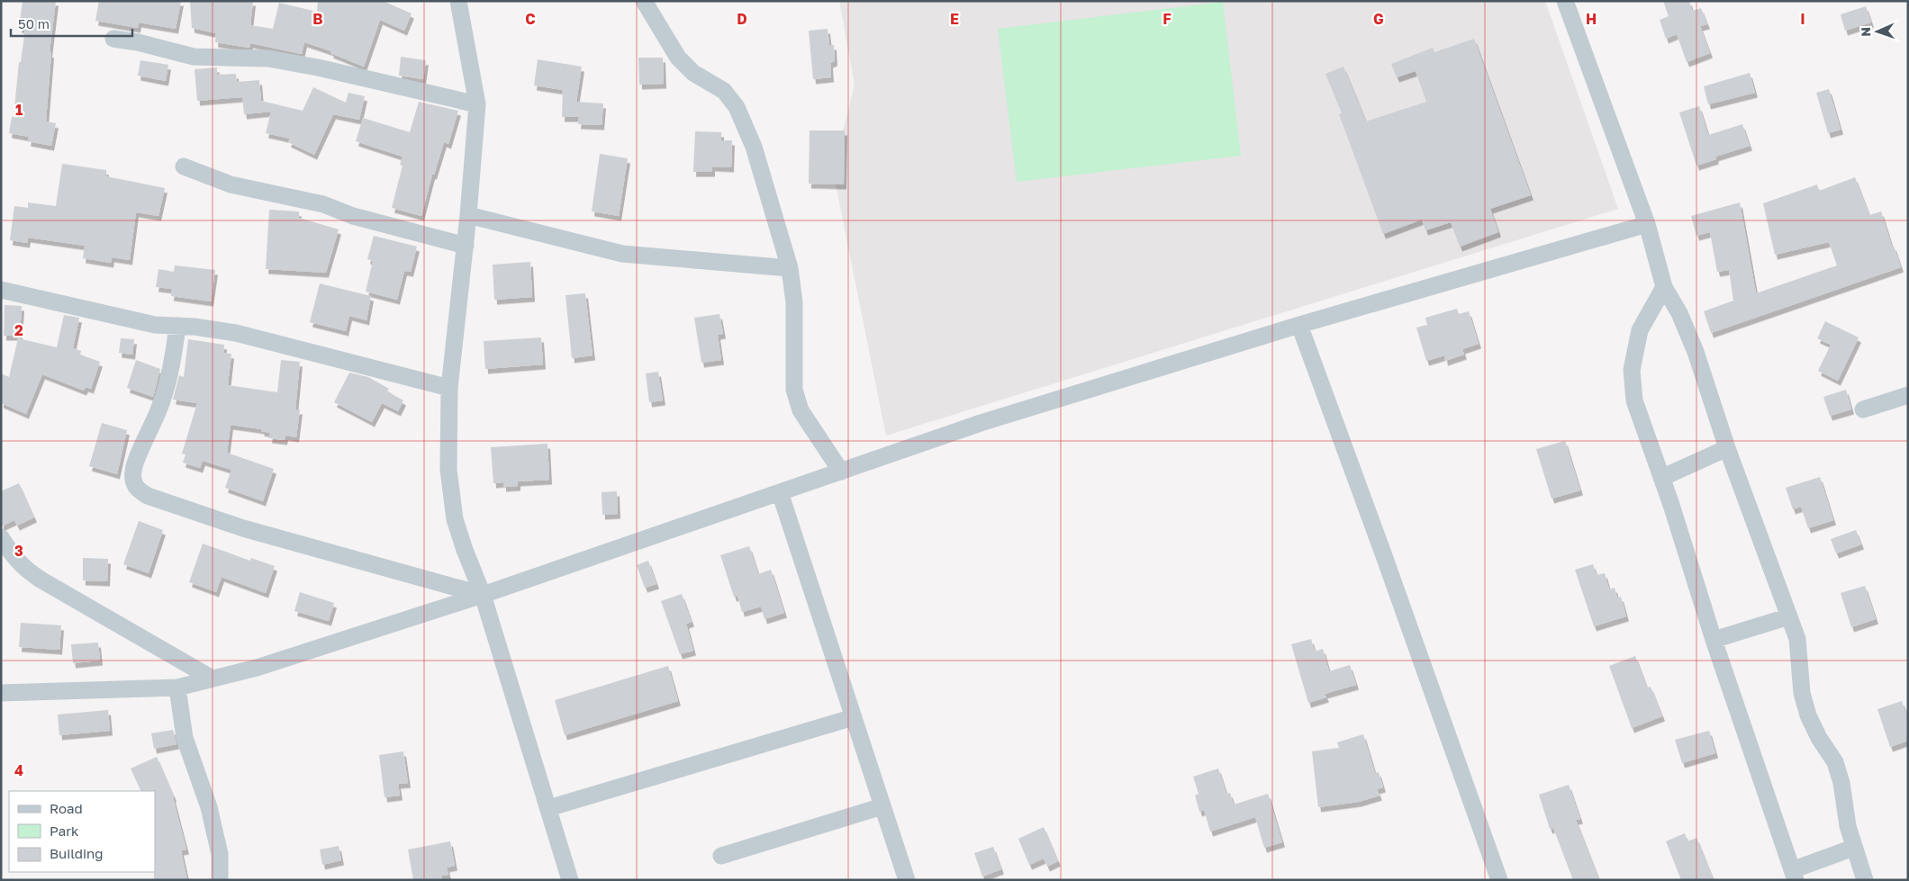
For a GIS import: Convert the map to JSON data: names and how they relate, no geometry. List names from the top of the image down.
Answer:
{
  "legend": ["Road", "Park", "Building"],
  "scale_bar": "50 m",
  "north": "left",
  "grid": {
    "columns": [
      "B",
      "C",
      "D",
      "E",
      "F",
      "G",
      "H",
      "I"
    ],
    "rows": [
      "1",
      "2",
      "3",
      "4"
    ]
  }
}
